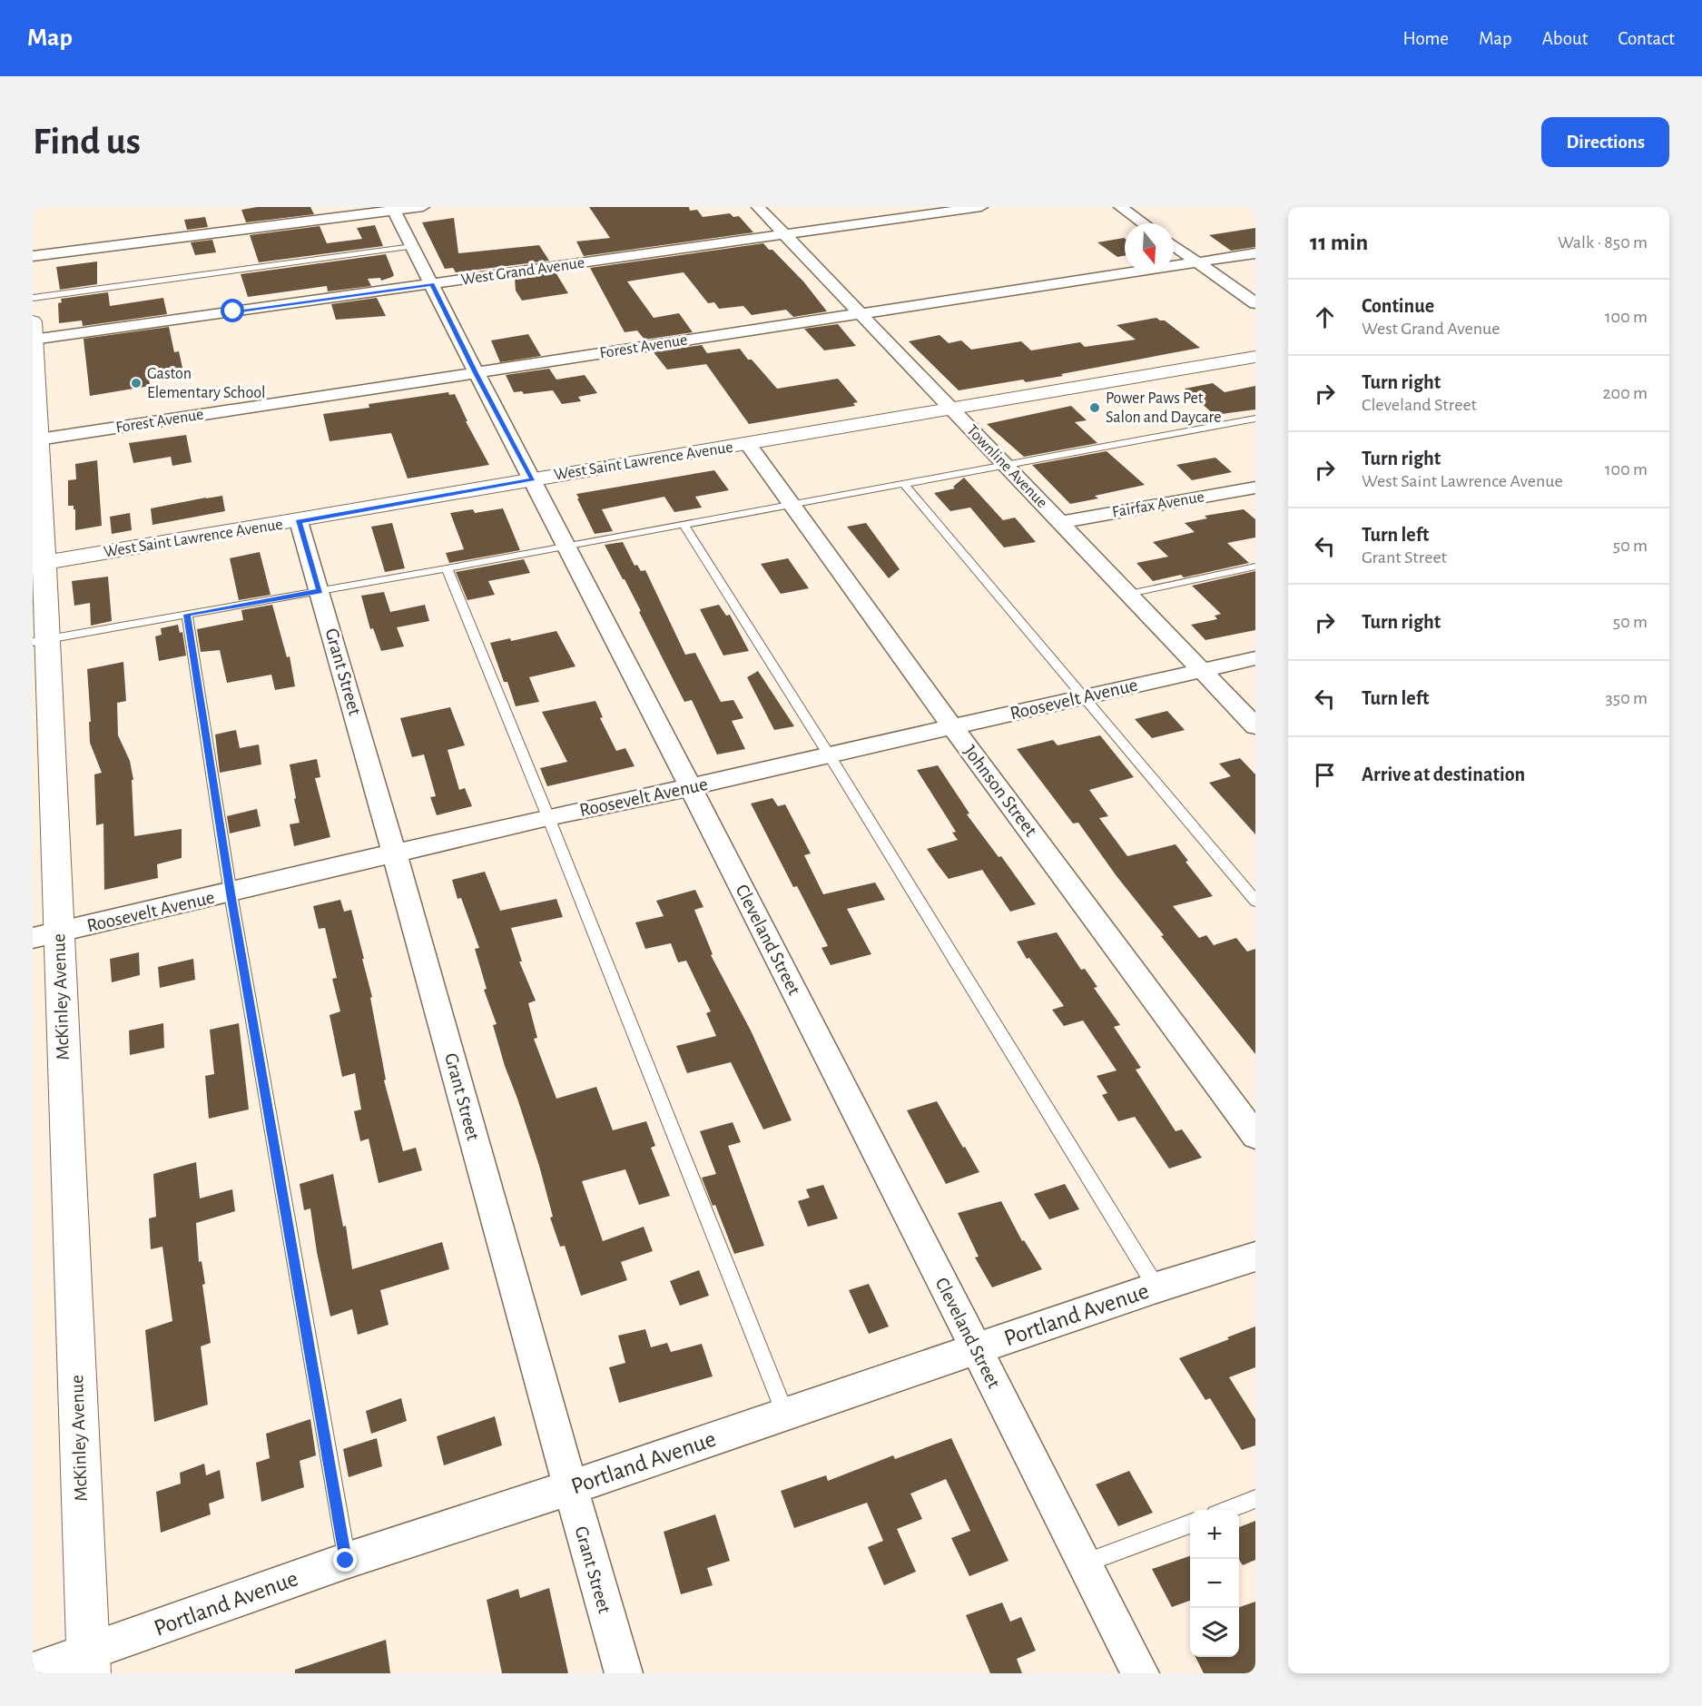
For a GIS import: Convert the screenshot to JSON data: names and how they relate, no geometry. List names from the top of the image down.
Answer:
{
  "streets": {
    "street": [
      "West Grand Avenue",
      "Forest Avenue",
      "West Saint Lawrence Avenue",
      "Townline Avenue",
      "Fairfax Avenue",
      "Grant Street",
      "Roosevelt Avenue",
      "Johnson Street",
      "Cleveland Street",
      "McKinley Avenue",
      "Portland Avenue"
    ]
  },
  "crossings": [
    ["West Grand Avenue", "Townline Avenue"],
    ["West Grand Avenue", "Cleveland Street"],
    ["West Grand Avenue", "McKinley Avenue"],
    ["Forest Avenue", "Townline Avenue"],
    ["Forest Avenue", "Cleveland Street"],
    ["Forest Avenue", "McKinley Avenue"],
    ["West Saint Lawrence Avenue", "Townline Avenue"],
    ["West Saint Lawrence Avenue", "Grant Street"],
    ["West Saint Lawrence Avenue", "Johnson Street"],
    ["West Saint Lawrence Avenue", "Cleveland Street"],
    ["West Saint Lawrence Avenue", "McKinley Avenue"],
    ["Townline Avenue", "Fairfax Avenue"],
    ["Townline Avenue", "Roosevelt Avenue"],
    ["Grant Street", "Roosevelt Avenue"],
    ["Grant Street", "Portland Avenue"],
    ["Roosevelt Avenue", "Johnson Street"],
    ["Roosevelt Avenue", "Cleveland Street"],
    ["Roosevelt Avenue", "McKinley Avenue"],
    ["Cleveland Street", "Portland Avenue"],
    ["McKinley Avenue", "Portland Avenue"]
  ],
  "places": ["Gaston Elementary School", "Power Paws Pet Salon and Daycare"],
  "north": "bottom",
  "page": {
    "header": "Map",
    "nav": [
      "Home",
      "Map",
      "About",
      "Contact"
    ],
    "buttons": "Directions",
    "title": "Find us",
    "heading": ["11 min", "Walk · 850 m"],
    "list": [
      ["Continue", "West Grand Avenue", "100 m"],
      ["Turn right", "Cleveland Street", "200 m"],
      ["Turn right", "West Saint Lawrence Avenue", "100 m"],
      ["Turn left", "Grant Street", "50 m"],
      ["Turn right", "50 m"],
      ["Turn left", "350 m"],
      "Arrive at destination"
    ],
    "map_buttons": ["+", "−"]
  }
}
